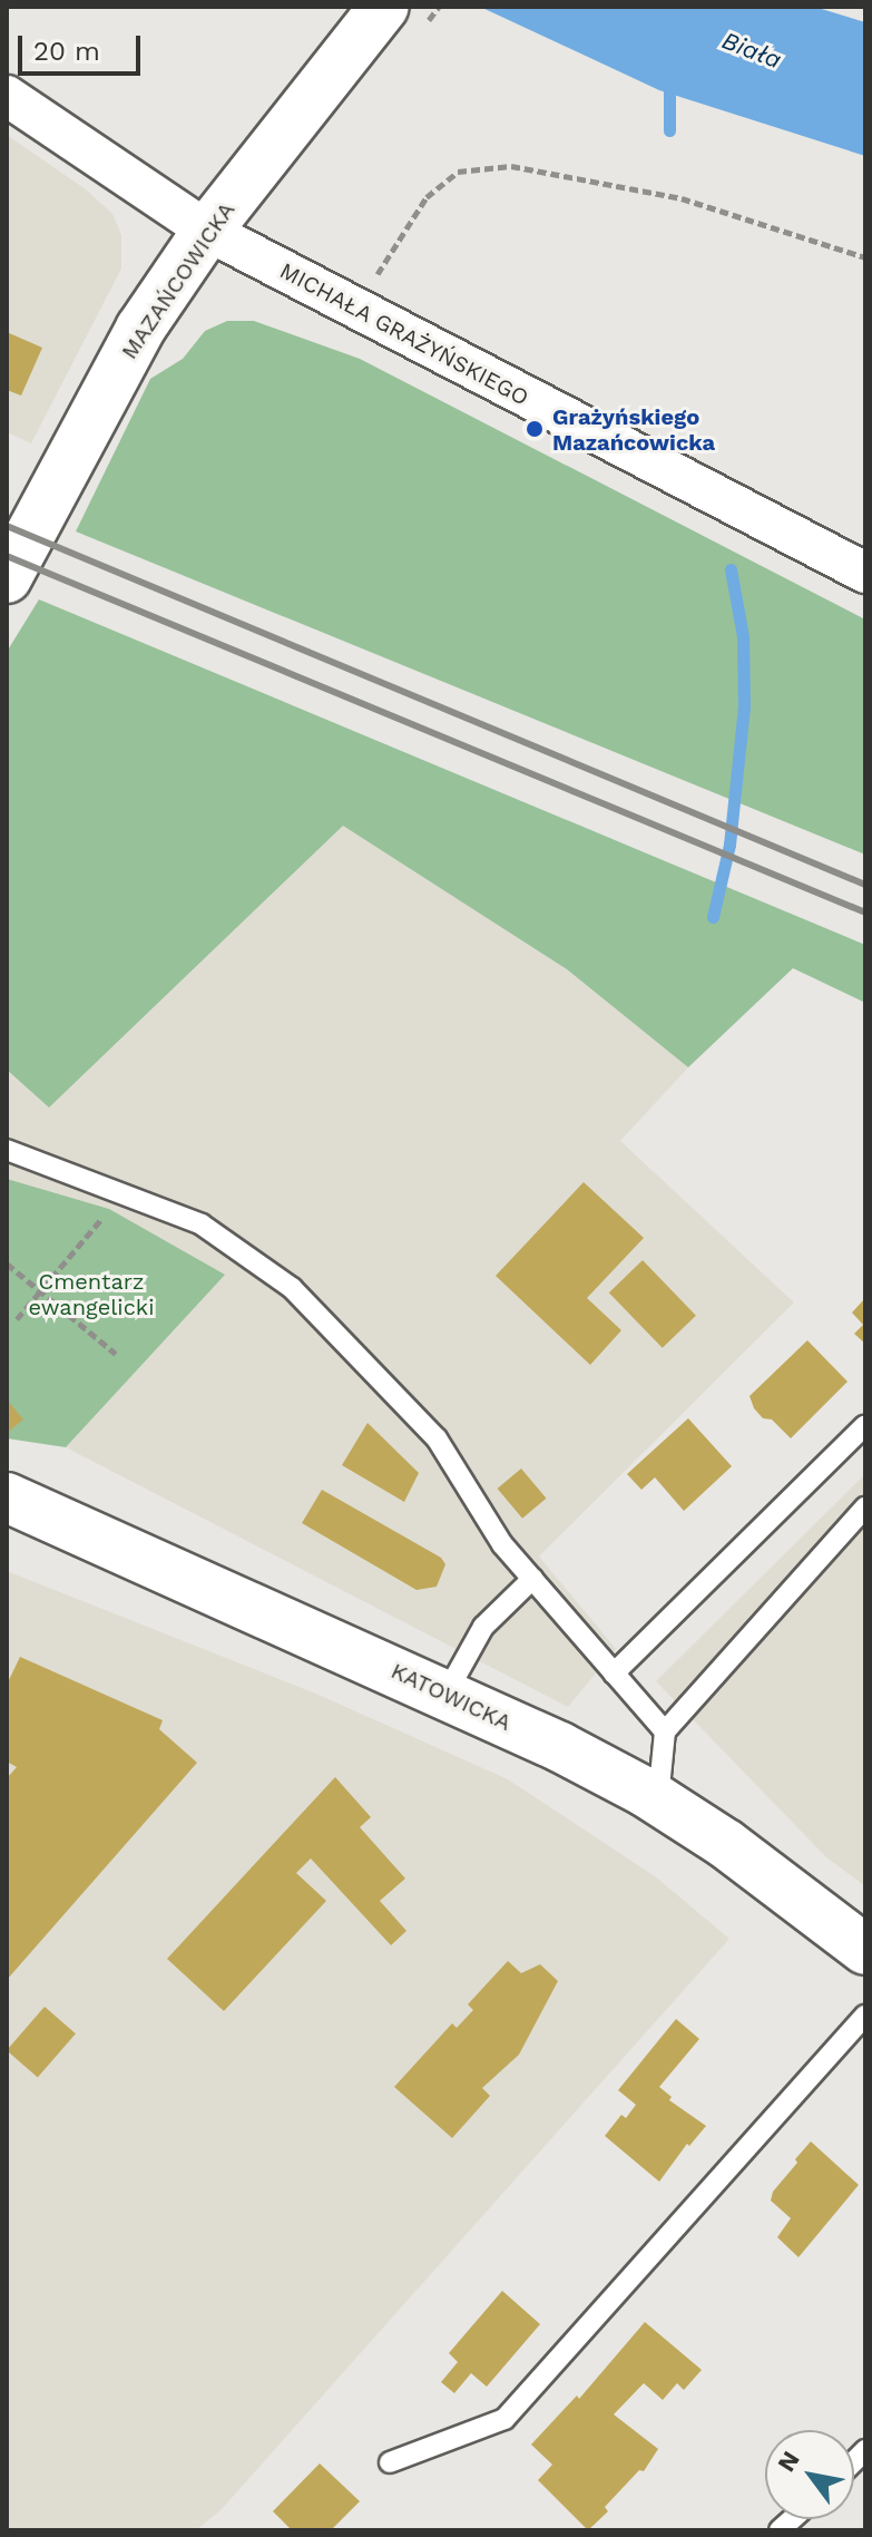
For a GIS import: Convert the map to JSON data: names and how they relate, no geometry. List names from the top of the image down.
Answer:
{
  "streets": {
    "street": ["MAZAŃCOWICKA", "MICHAŁA GRAŻYŃSKIEGO", "KATOWICKA"]
  },
  "crossings": [
    ["MAZAŃCOWICKA", "MICHAŁA GRAŻYŃSKIEGO"]
  ],
  "water": ["Biała"],
  "parks": ["Cmentarz ewangelicki"],
  "places": ["Grażyńskiego Mazańcowicka"],
  "scale_bar": "20 m",
  "north": "top left"
}
